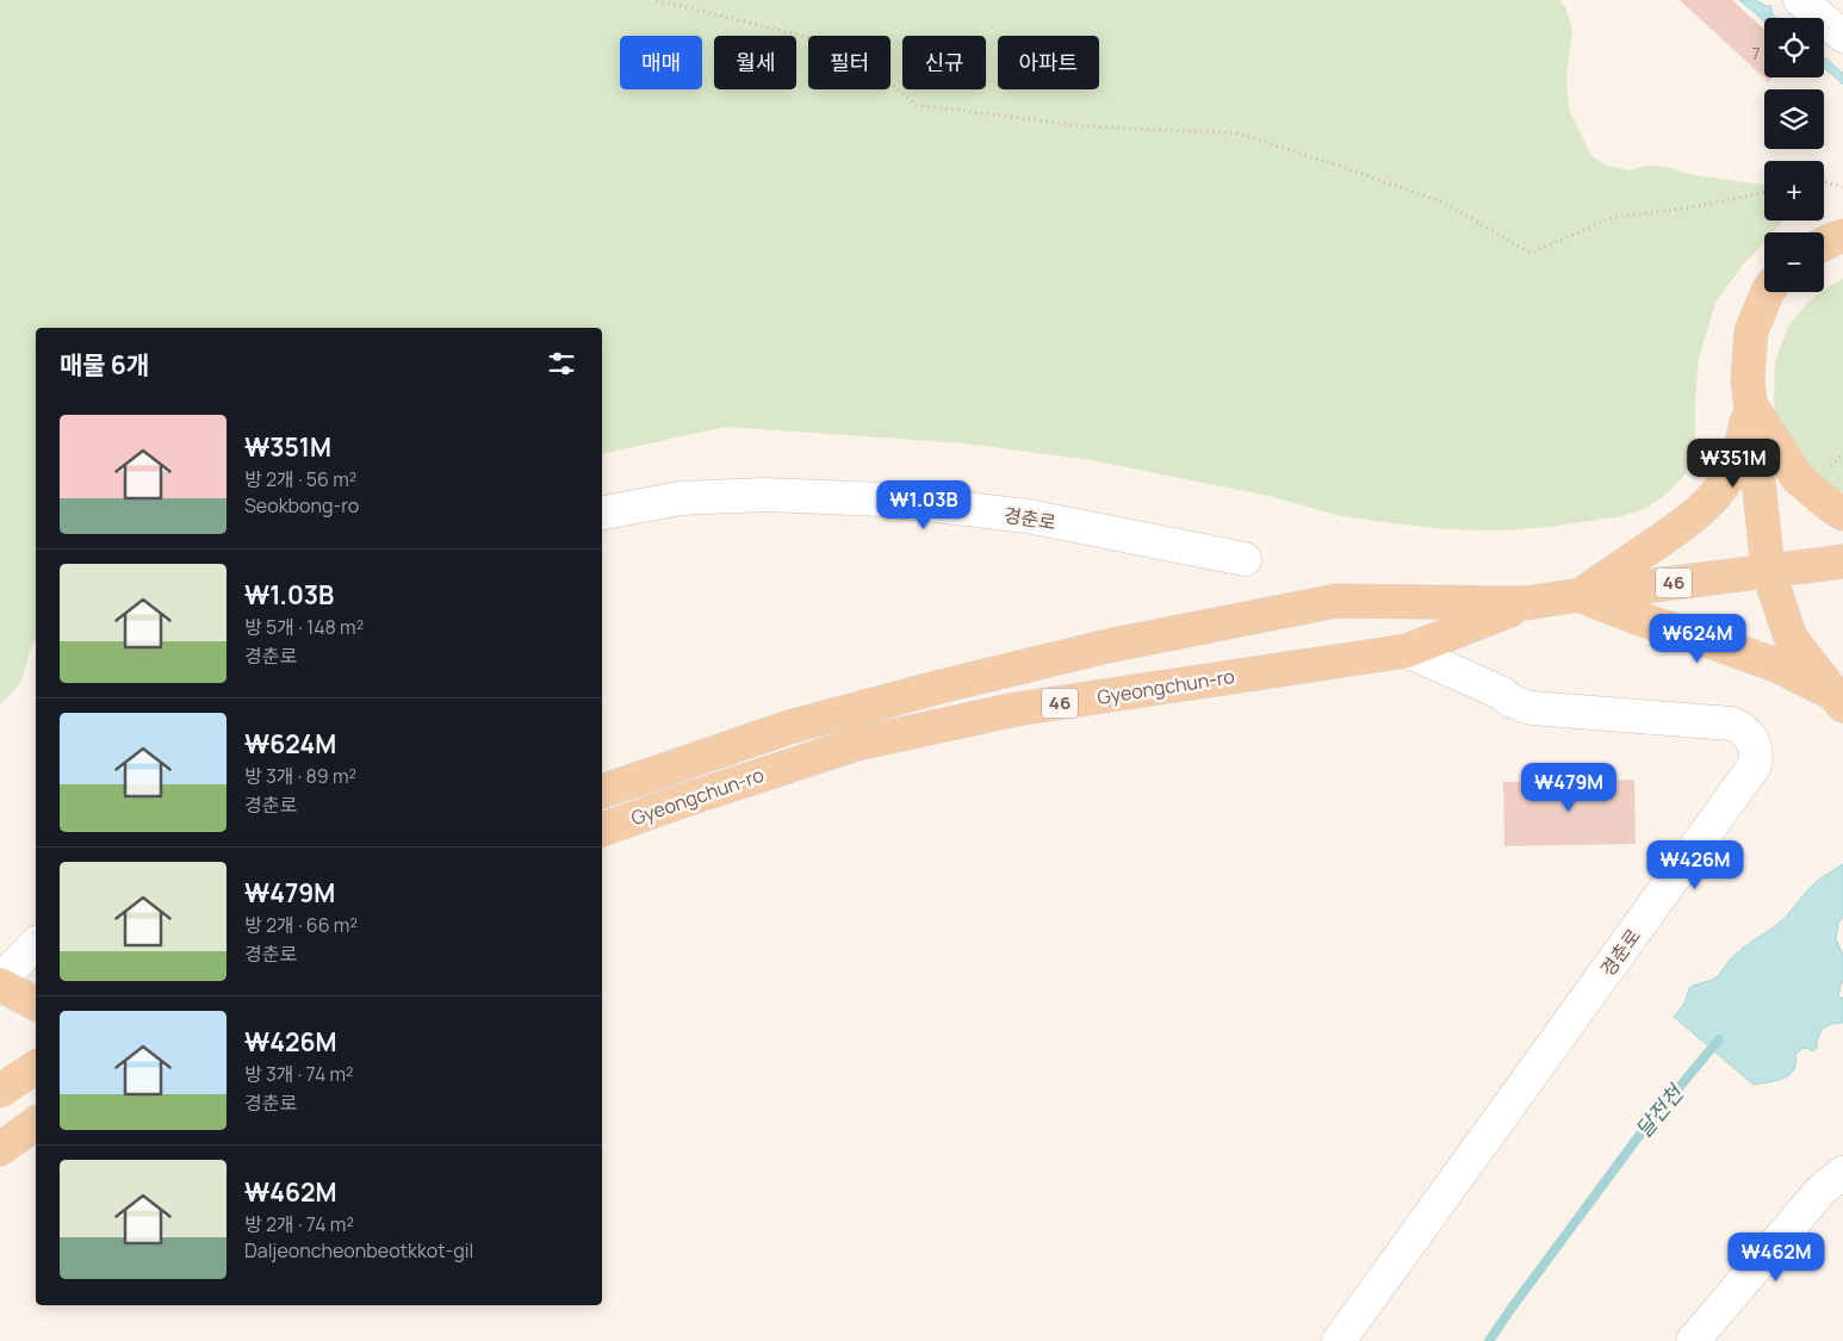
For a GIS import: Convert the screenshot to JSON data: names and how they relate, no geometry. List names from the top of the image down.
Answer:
{
  "streets": {
    "main road": ["46", "Gyeongchun-ro"],
    "street": ["경춘로"]
  },
  "crossings": [
    ["경춘로", "Gyeongchun-ro"]
  ],
  "water": ["달전천"],
  "house_numbers": ["7"],
  "page": {
    "map_buttons": ["+", "−"],
    "chip": [
      "매매",
      "월세",
      "필터",
      "신규",
      "아파트"
    ],
    "heading": "매물 6개",
    "list": [
      {
        "name": "₩351M",
        "note": "방 2개 · 56 m² · Seokbong-ro"
      },
      {
        "name": "₩1.03B",
        "note": "방 5개 · 148 m² · 경춘로"
      },
      {
        "name": "₩624M",
        "note": "방 3개 · 89 m² · 경춘로"
      },
      {
        "name": "₩479M",
        "note": "방 2개 · 66 m² · 경춘로"
      },
      {
        "name": "₩426M",
        "note": "방 3개 · 74 m² · 경춘로"
      },
      {
        "name": "₩462M",
        "note": "방 2개 · 74 m² · Daljeoncheonbeotkkot-gil"
      }
    ],
    "price": [
      "₩351M",
      "₩1.03B",
      "₩624M",
      "₩479M",
      "₩426M",
      "₩462M"
    ]
  }
}
